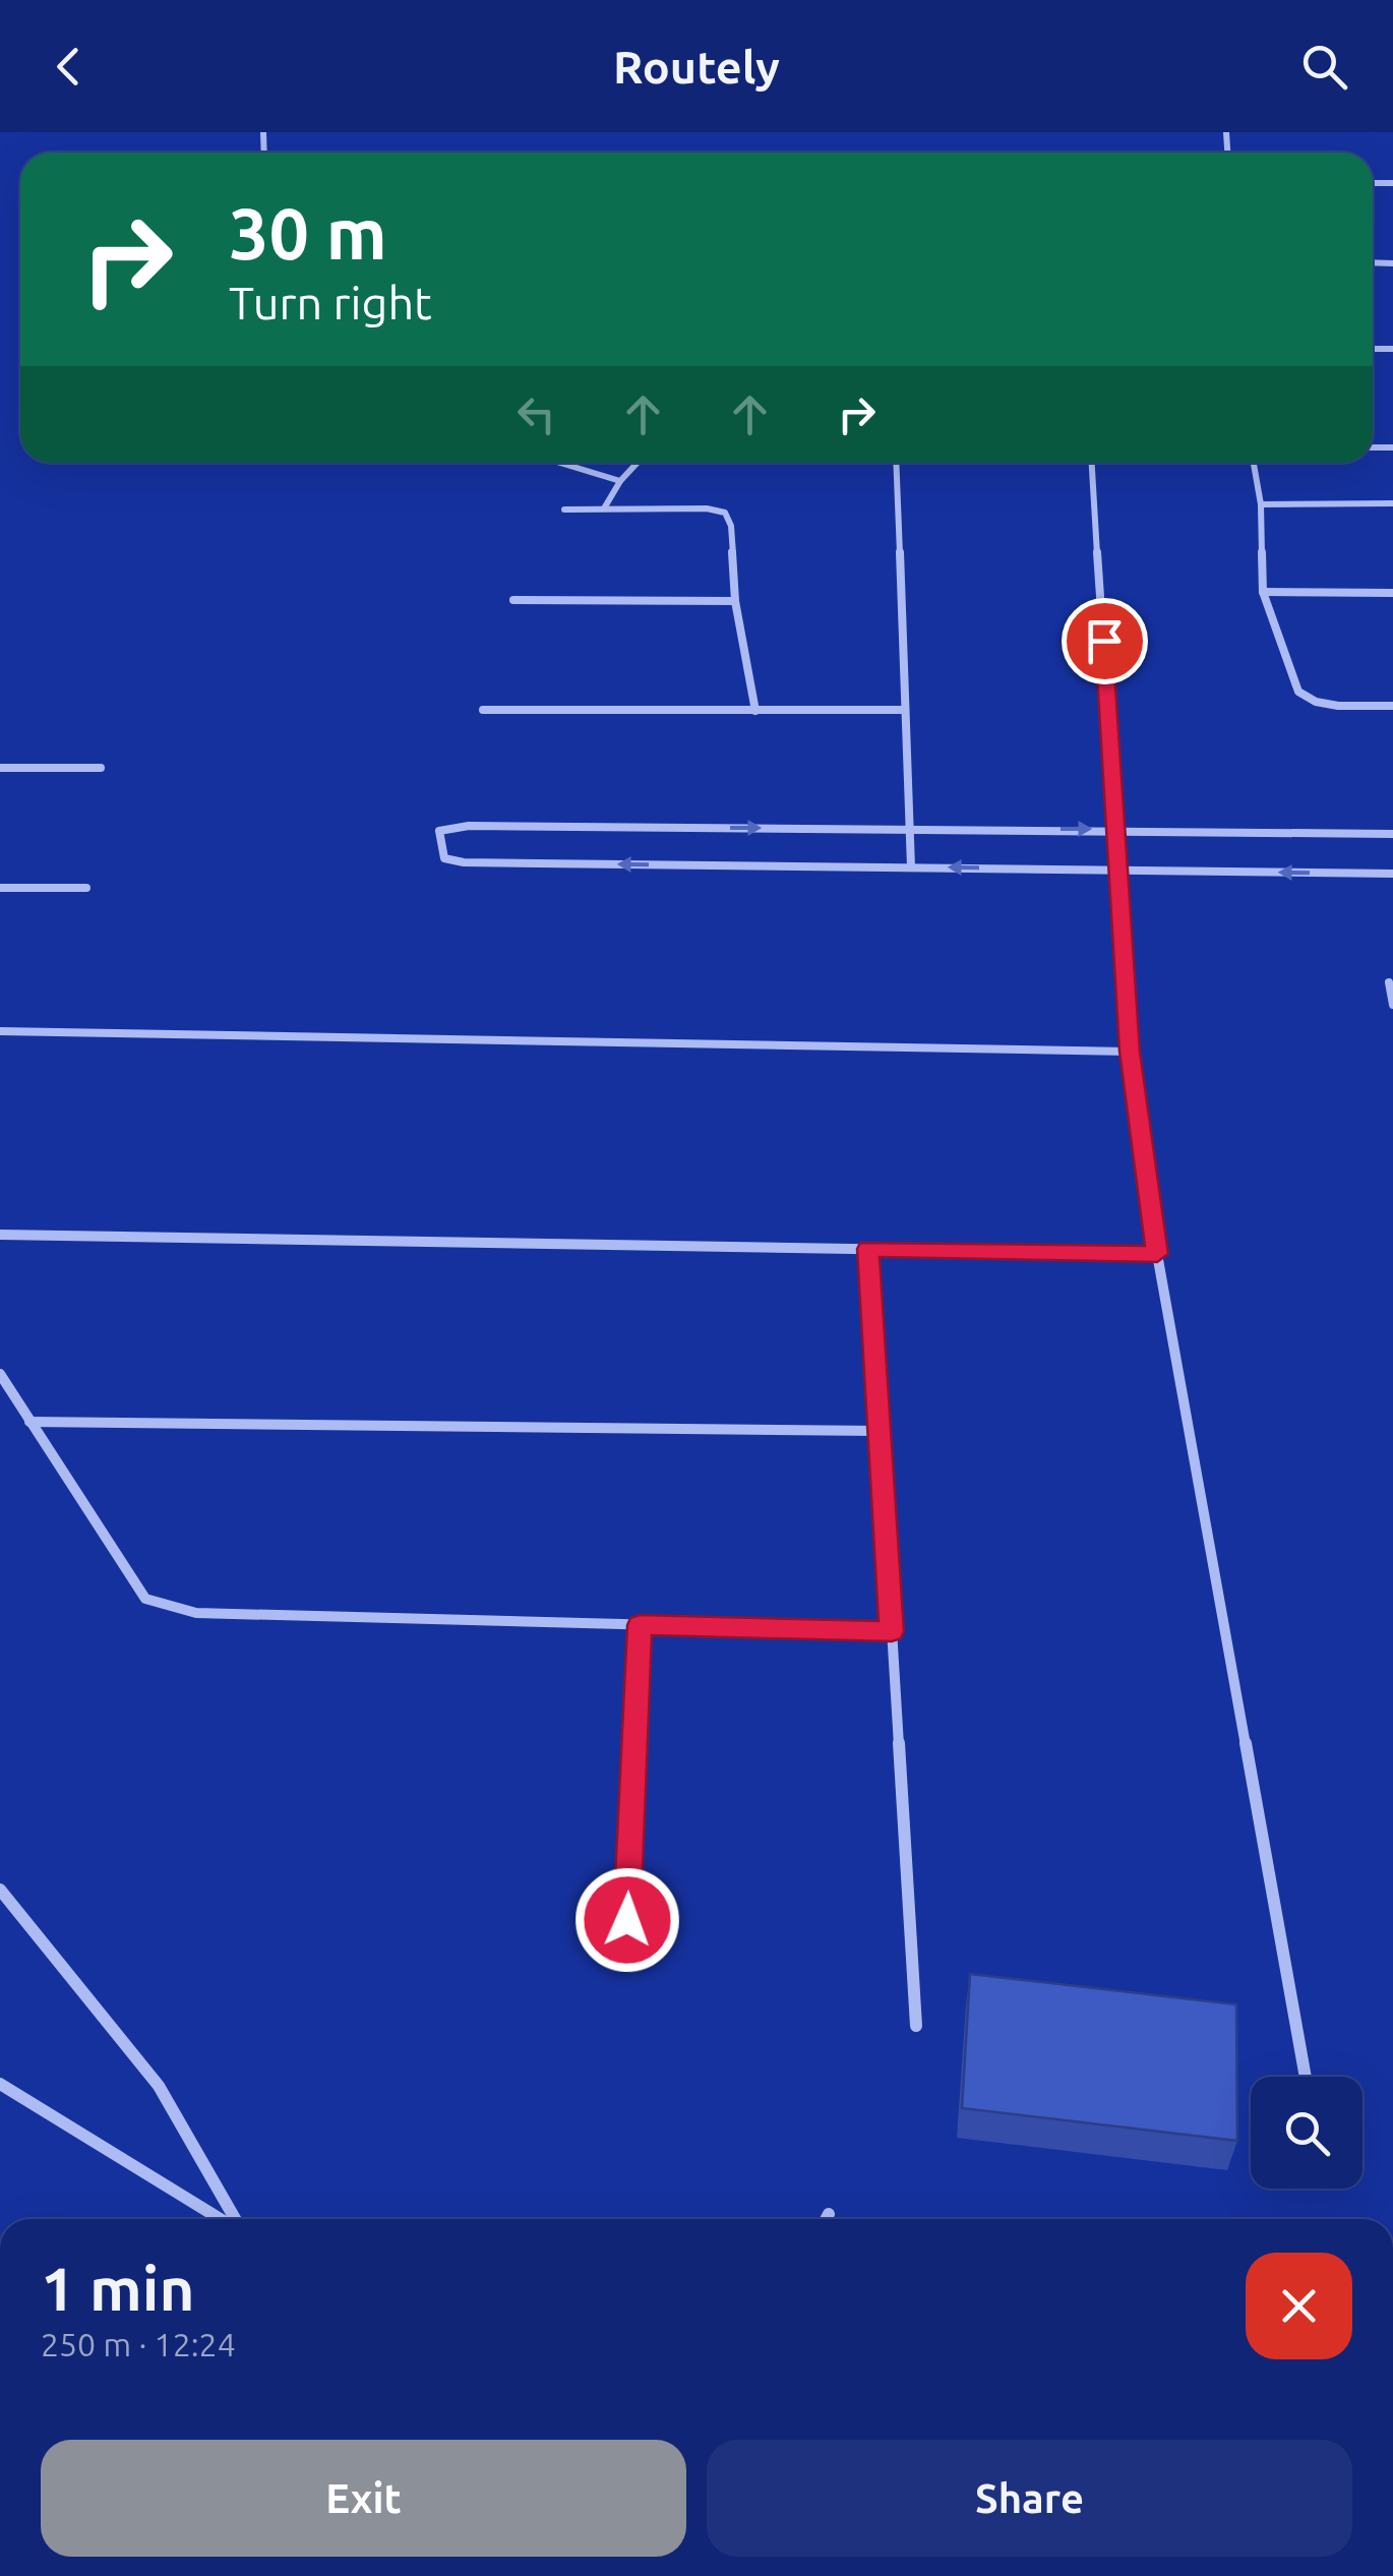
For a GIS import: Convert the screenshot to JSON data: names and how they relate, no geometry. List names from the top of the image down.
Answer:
{
  "page": {
    "header": "Routely",
    "turn": ["30 m", "Turn right"],
    "heading": ["1 min", "250 m · 12:24"],
    "buttons": ["Exit", "Share"]
  }
}
